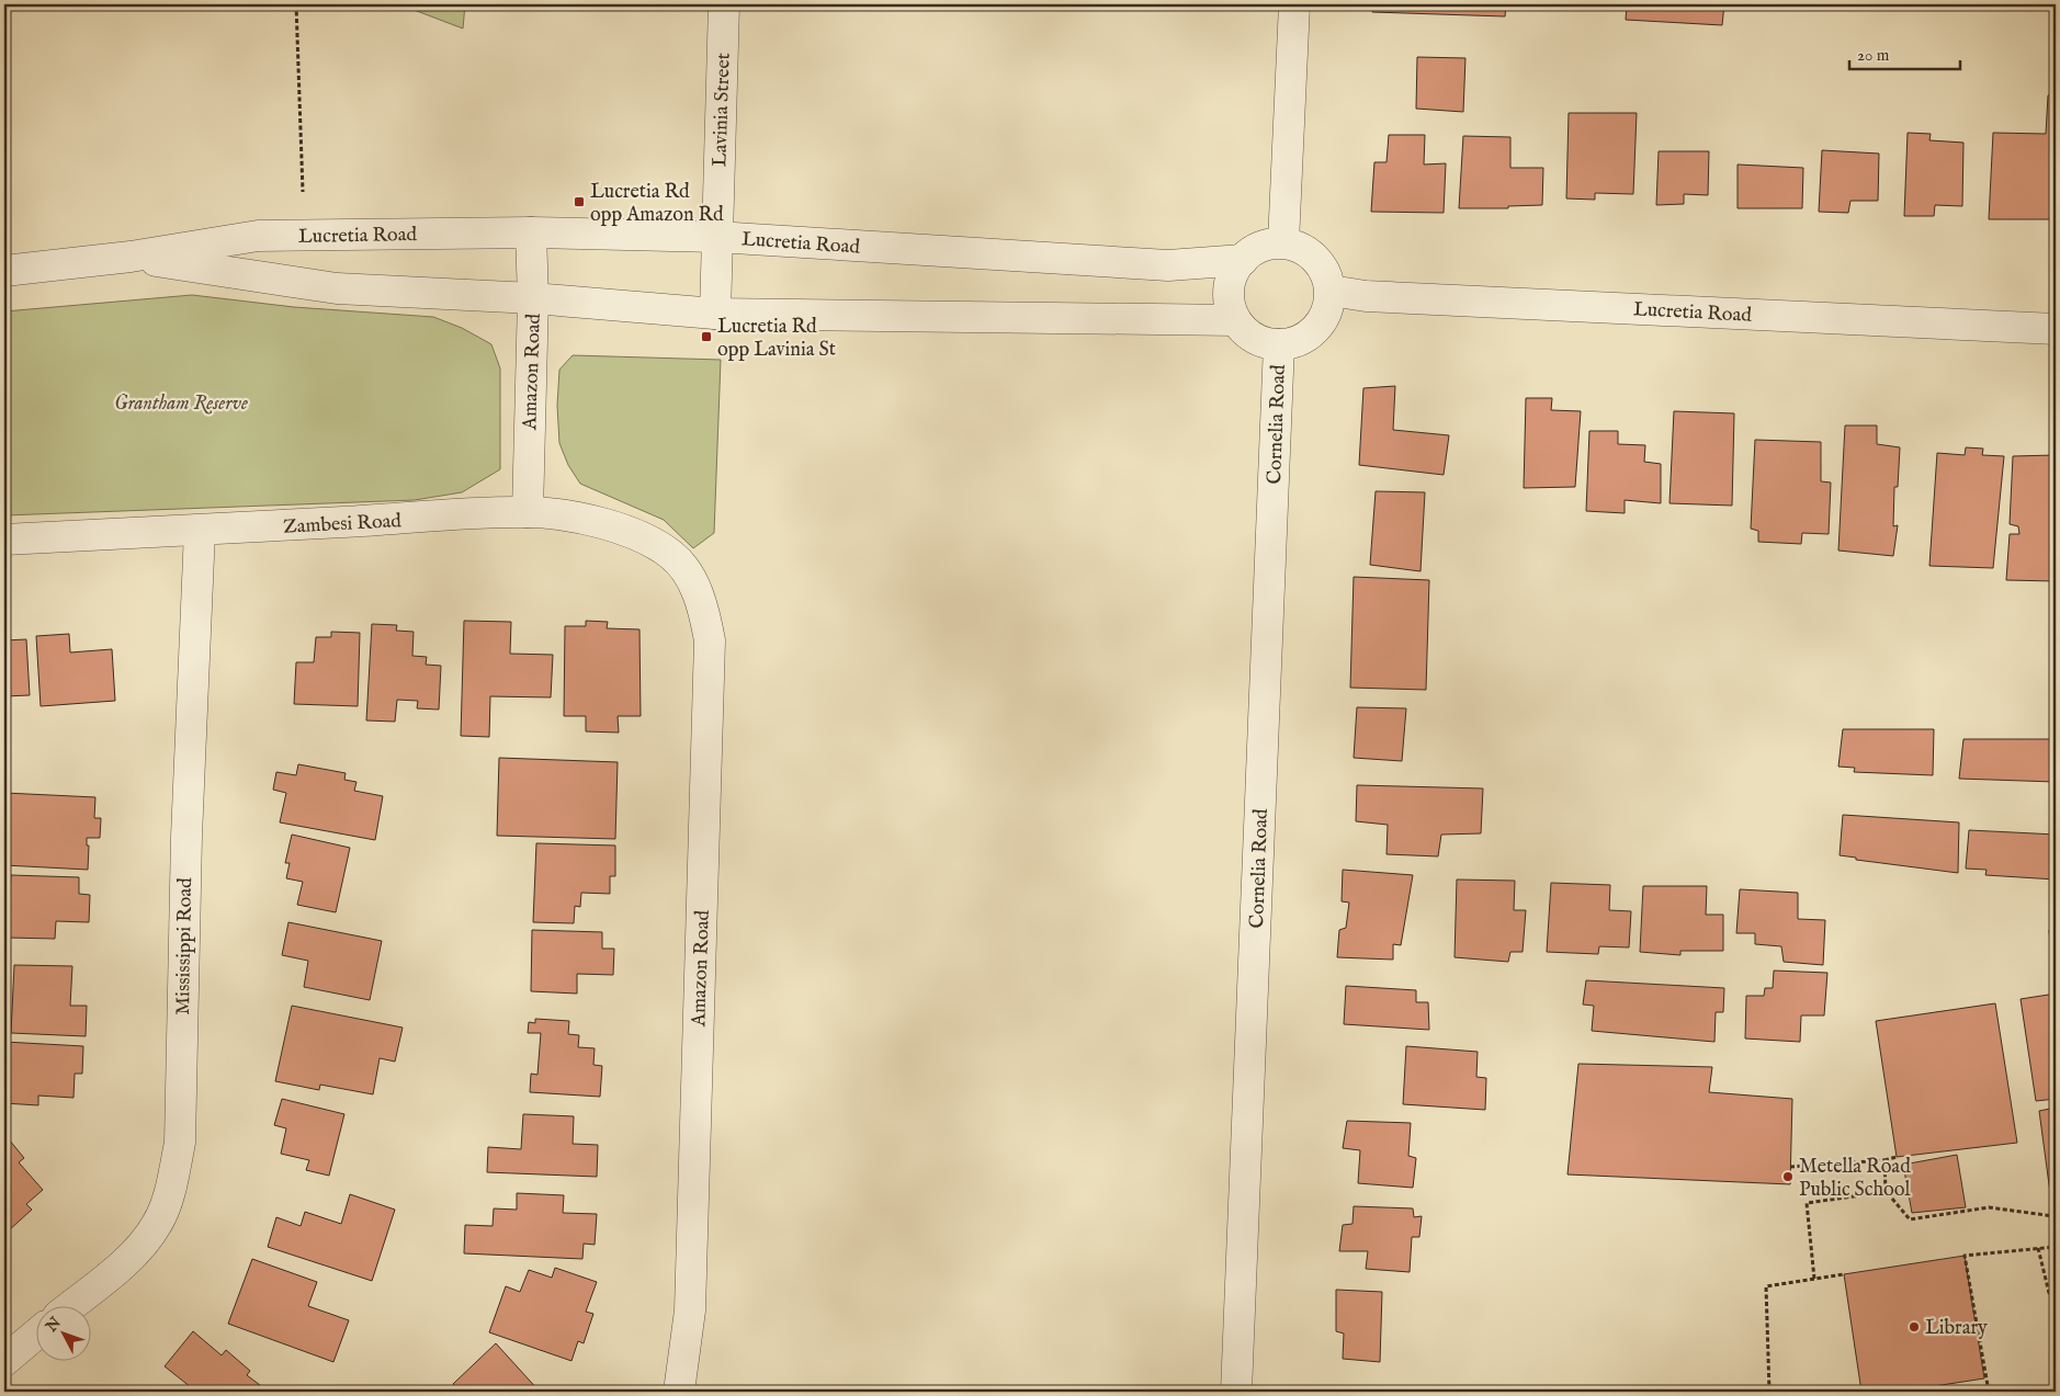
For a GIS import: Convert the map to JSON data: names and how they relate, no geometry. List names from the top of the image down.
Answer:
{
  "streets": {
    "street": [
      "Lavinia Street",
      "Lucretia Road",
      "Amazon Road",
      "Cornelia Road",
      "Zambesi Road",
      "Mississippi Road"
    ]
  },
  "crossings": [
    ["Lavinia Street", "Lucretia Road"],
    ["Lucretia Road", "Amazon Road"],
    ["Lucretia Road", "Cornelia Road"],
    ["Amazon Road", "Zambesi Road"],
    ["Zambesi Road", "Mississippi Road"]
  ],
  "parks": ["Grantham Reserve"],
  "places": {
    "transit": ["Lucretia Rd opp Amazon Rd", "Lucretia Rd opp Lavinia St"],
    "other": ["Metella Road Public School", "Library"]
  },
  "scale_bar": "20 m",
  "north": "top left"
}
